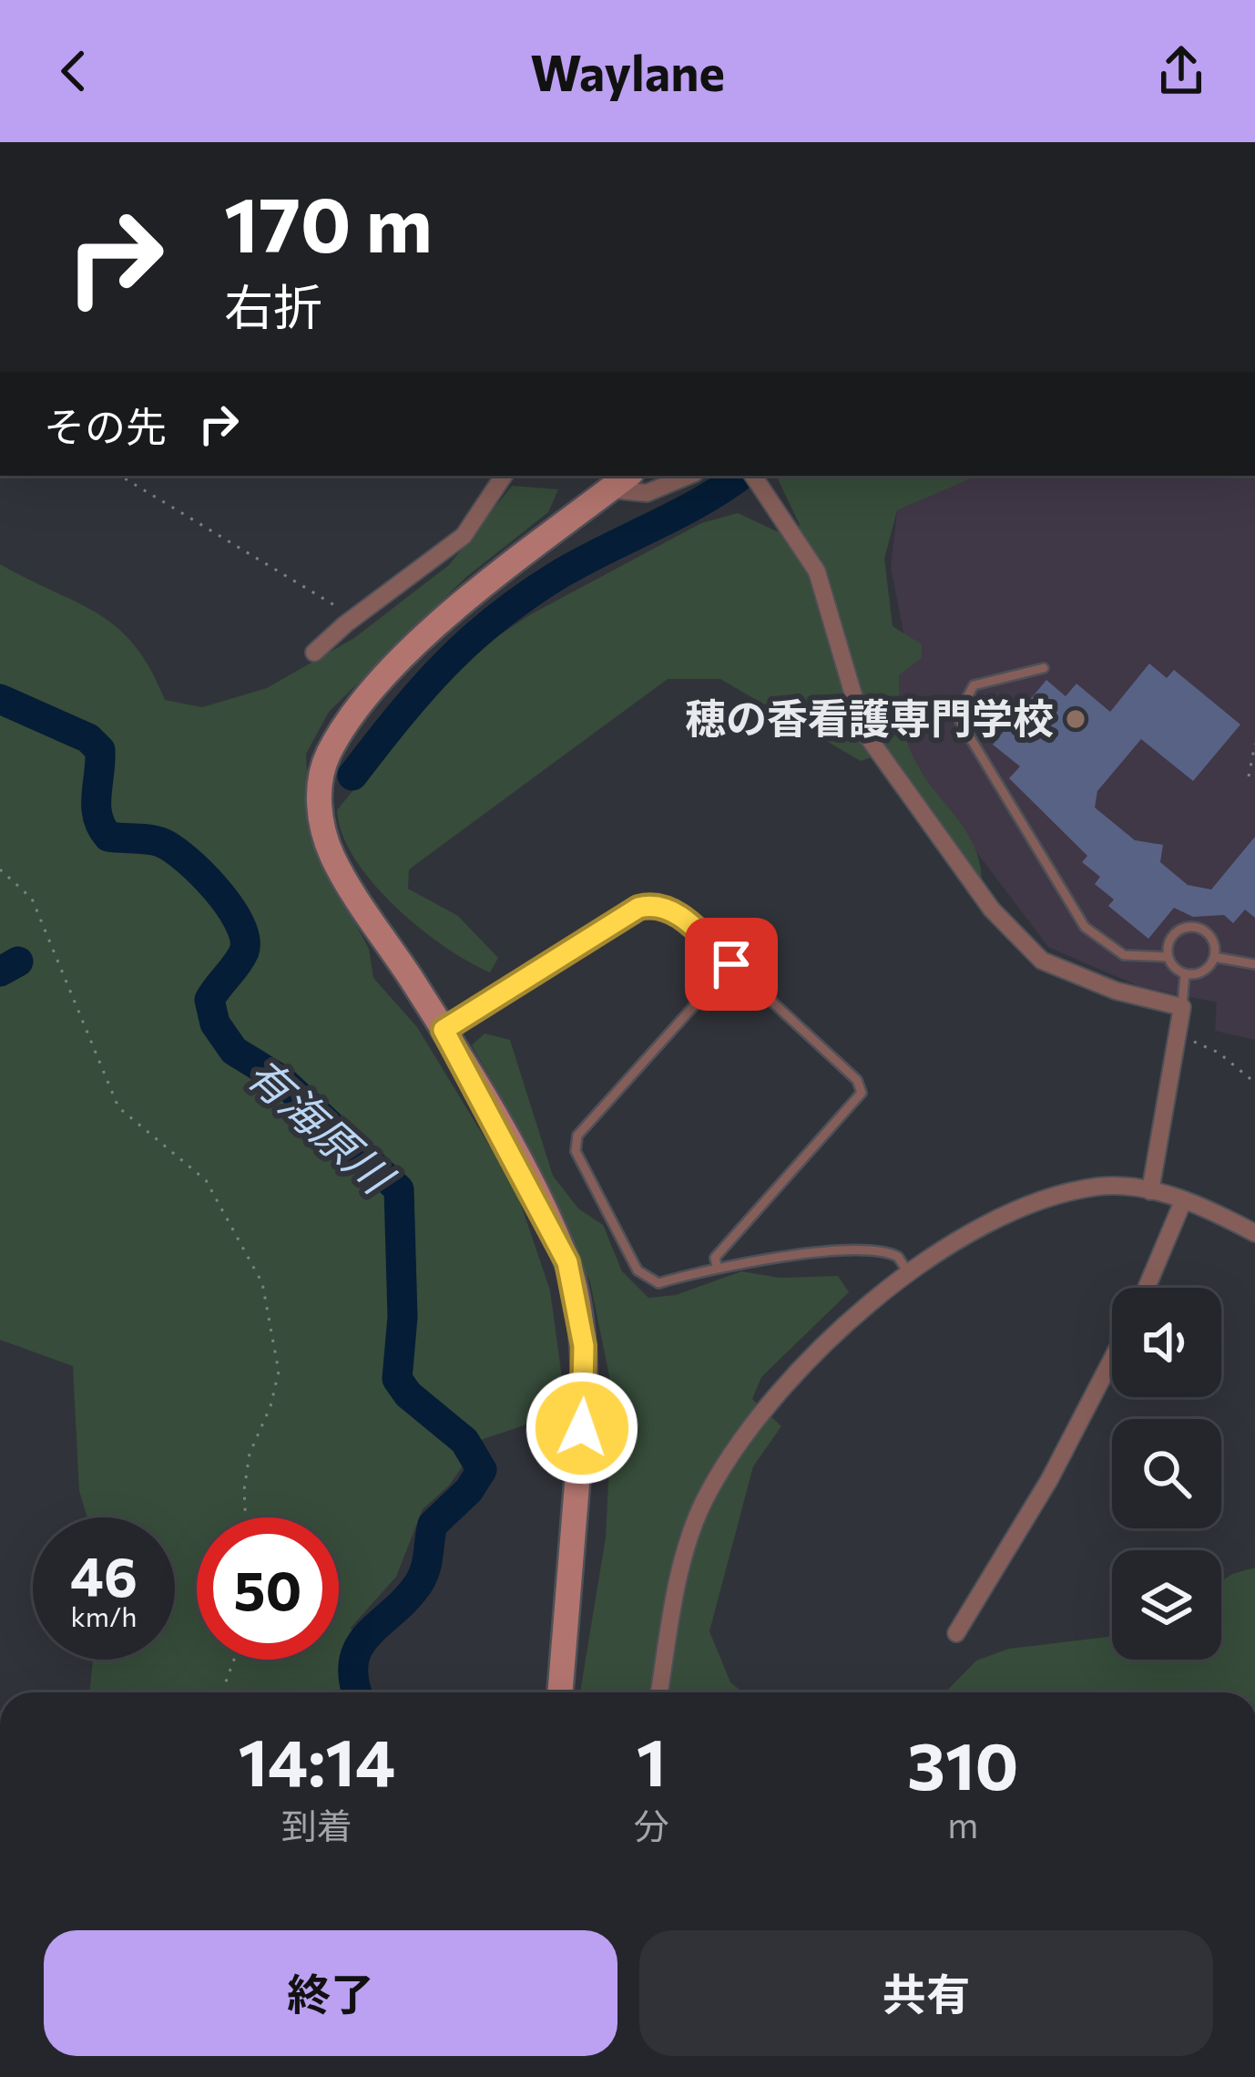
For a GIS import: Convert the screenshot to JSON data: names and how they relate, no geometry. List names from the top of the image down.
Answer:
{
  "water": ["有海原川"],
  "places": ["穂の香看護専門学校"],
  "page": {
    "header": "Waylane",
    "turn": ["170 m", "右折"],
    "then": "その先",
    "speed": "46 km/h",
    "limit": "50",
    "eta": [
      "14:14",
      "到着",
      "1",
      "分",
      "310",
      "m"
    ],
    "buttons": ["終了", "共有"]
  }
}
